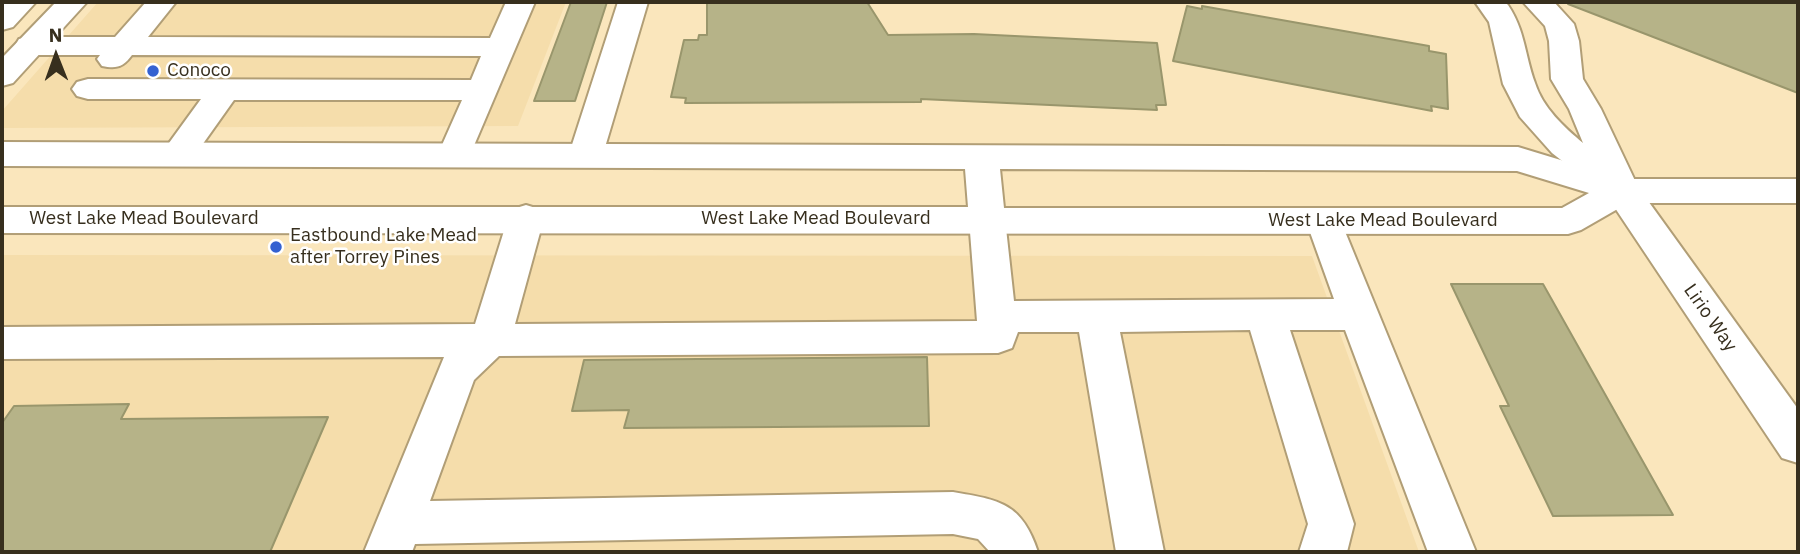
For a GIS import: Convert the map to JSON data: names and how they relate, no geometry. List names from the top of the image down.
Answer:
{
  "streets": {
    "main road": ["West Lake Mead Boulevard", "Lirio Way"]
  },
  "crossings": [
    ["West Lake Mead Boulevard", "Lirio Way"]
  ],
  "places": ["Conoco", "Eastbound Lake Mead after Torrey Pines"],
  "north": "top"
}
